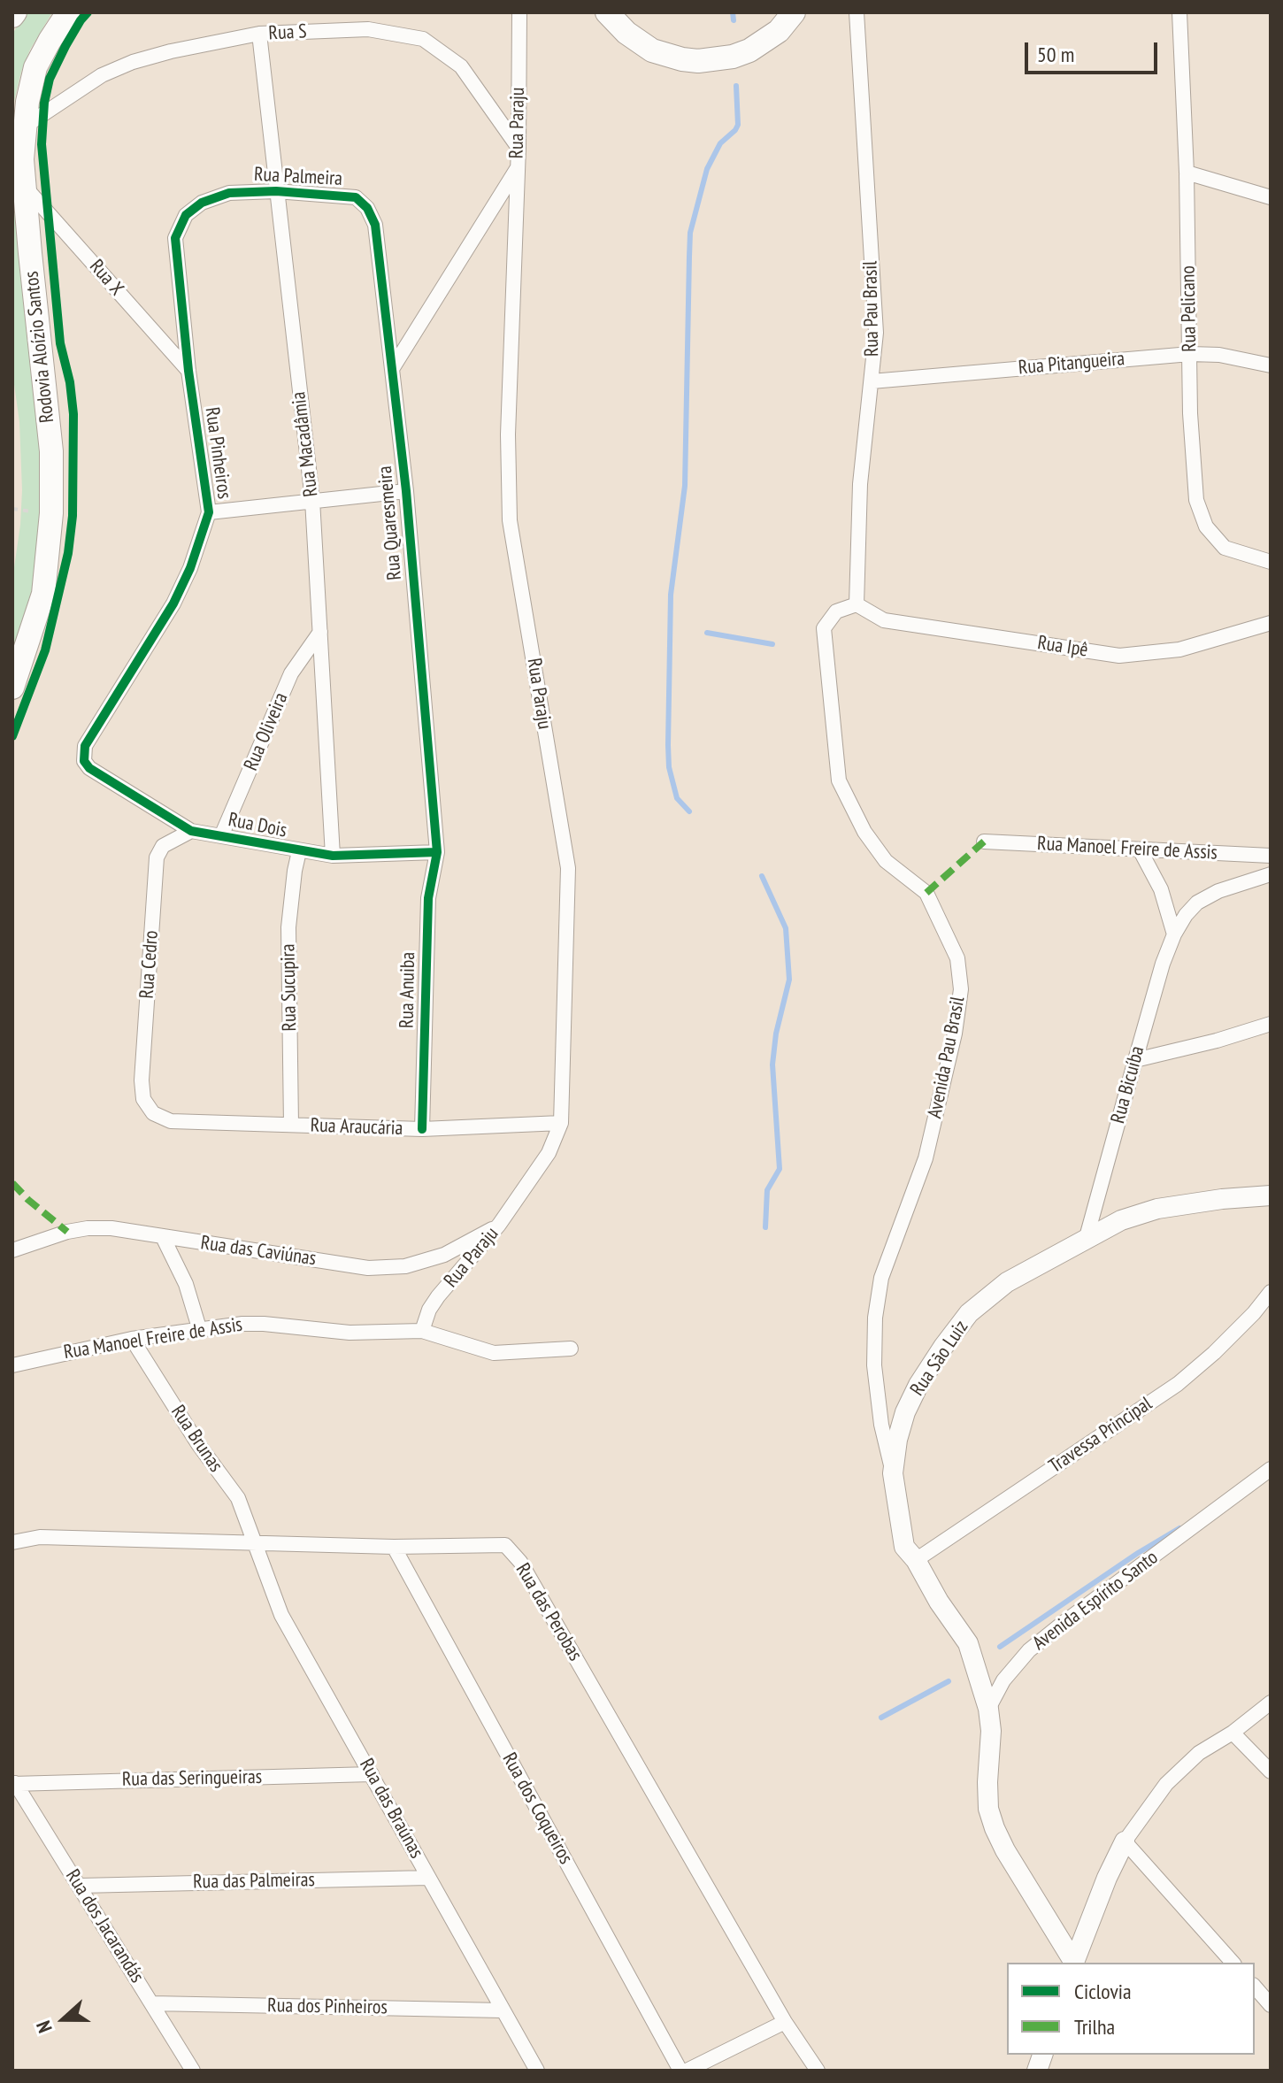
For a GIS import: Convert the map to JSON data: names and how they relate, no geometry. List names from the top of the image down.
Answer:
{
  "streets": {
    "main road": ["Rodovia Aloízio Santos"],
    "street": [
      "Rua S",
      "Rua Paraju",
      "Rua Palmeira",
      "Rua X",
      "Rua Pau Brasil",
      "Rua Pelicano",
      "Rua Pitangueira",
      "Rua Macadâmia",
      "Rua Pinheiros",
      "Rua Quaresmeira",
      "Rua Ipê",
      "Rua Oliveira",
      "Rua Dois",
      "Rua Manoel Freire de Assis",
      "Rua Cedro",
      "Rua Sucupira",
      "Rua Anuiba",
      "Avenida Pau Brasil",
      "Rua Bicuíba",
      "Rua Araucária",
      "Rua das Caviúnas",
      "Rua São Luiz",
      "Travessa Principal",
      "Rua Brunas",
      "Avenida Espírito Santo",
      "Rua das Perobas",
      "Rua das Seringueiras",
      "Rua das Braúnas",
      "Rua dos Coqueiros",
      "Rua das Palmeiras",
      "Rua dos Jacarandás",
      "Rua dos Pinheiros"
    ]
  },
  "crossings": [
    ["Rua S", "Rua Paraju"],
    ["Rua S", "Rodovia Aloízio Santos"],
    ["Rua S", "Rua Macadâmia"],
    ["Rua Paraju", "Rua Manoel Freire de Assis"],
    ["Rua Paraju", "Rua Araucária"],
    ["Rua Paraju", "Rua das Caviúnas"],
    ["Rua Palmeira", "Rua Macadâmia"],
    ["Rua Palmeira", "Rua Pinheiros"],
    ["Rua Palmeira", "Rua Quaresmeira"],
    ["Rua X", "Rodovia Aloízio Santos"],
    ["Rua X", "Rua Pinheiros"],
    ["Rua Pau Brasil", "Rua Pitangueira"],
    ["Rua Pau Brasil", "Rua Ipê"],
    ["Rua Pau Brasil", "Avenida Pau Brasil"],
    ["Rua Pelicano", "Rua Pitangueira"],
    ["Rua Macadâmia", "Rua Oliveira"],
    ["Rua Macadâmia", "Rua Dois"],
    ["Rua Pinheiros", "Rua Dois"],
    ["Rua Quaresmeira", "Rua Dois"],
    ["Rua Quaresmeira", "Rua Anuiba"],
    ["Rua Ipê", "Avenida Pau Brasil"],
    ["Rua Oliveira", "Rua Dois"],
    ["Rua Dois", "Rua Cedro"],
    ["Rua Dois", "Rua Sucupira"],
    ["Rua Dois", "Rua Anuiba"],
    ["Rua Manoel Freire de Assis", "Rua Brunas"],
    ["Rua Cedro", "Rua Araucária"],
    ["Rua Sucupira", "Rua Araucária"],
    ["Rua Anuiba", "Rua Araucária"],
    ["Avenida Pau Brasil", "Rua São Luiz"],
    ["Rua Bicuíba", "Rua São Luiz"],
    ["Rua São Luiz", "Travessa Principal"],
    ["Rua São Luiz", "Avenida Espírito Santo"],
    ["Rua Brunas", "Rua das Perobas"],
    ["Rua Brunas", "Rua das Braúnas"],
    ["Rua das Perobas", "Rua das Braúnas"],
    ["Rua das Perobas", "Rua dos Coqueiros"],
    ["Rua das Seringueiras", "Rua das Braúnas"],
    ["Rua das Seringueiras", "Rua dos Jacarandás"],
    ["Rua das Braúnas", "Rua das Palmeiras"],
    ["Rua das Braúnas", "Rua dos Pinheiros"],
    ["Rua das Palmeiras", "Rua dos Jacarandás"],
    ["Rua dos Jacarandás", "Rua dos Pinheiros"]
  ],
  "legend": ["Ciclovia", "Trilha"],
  "scale_bar": "50 m",
  "north": "left"
}
